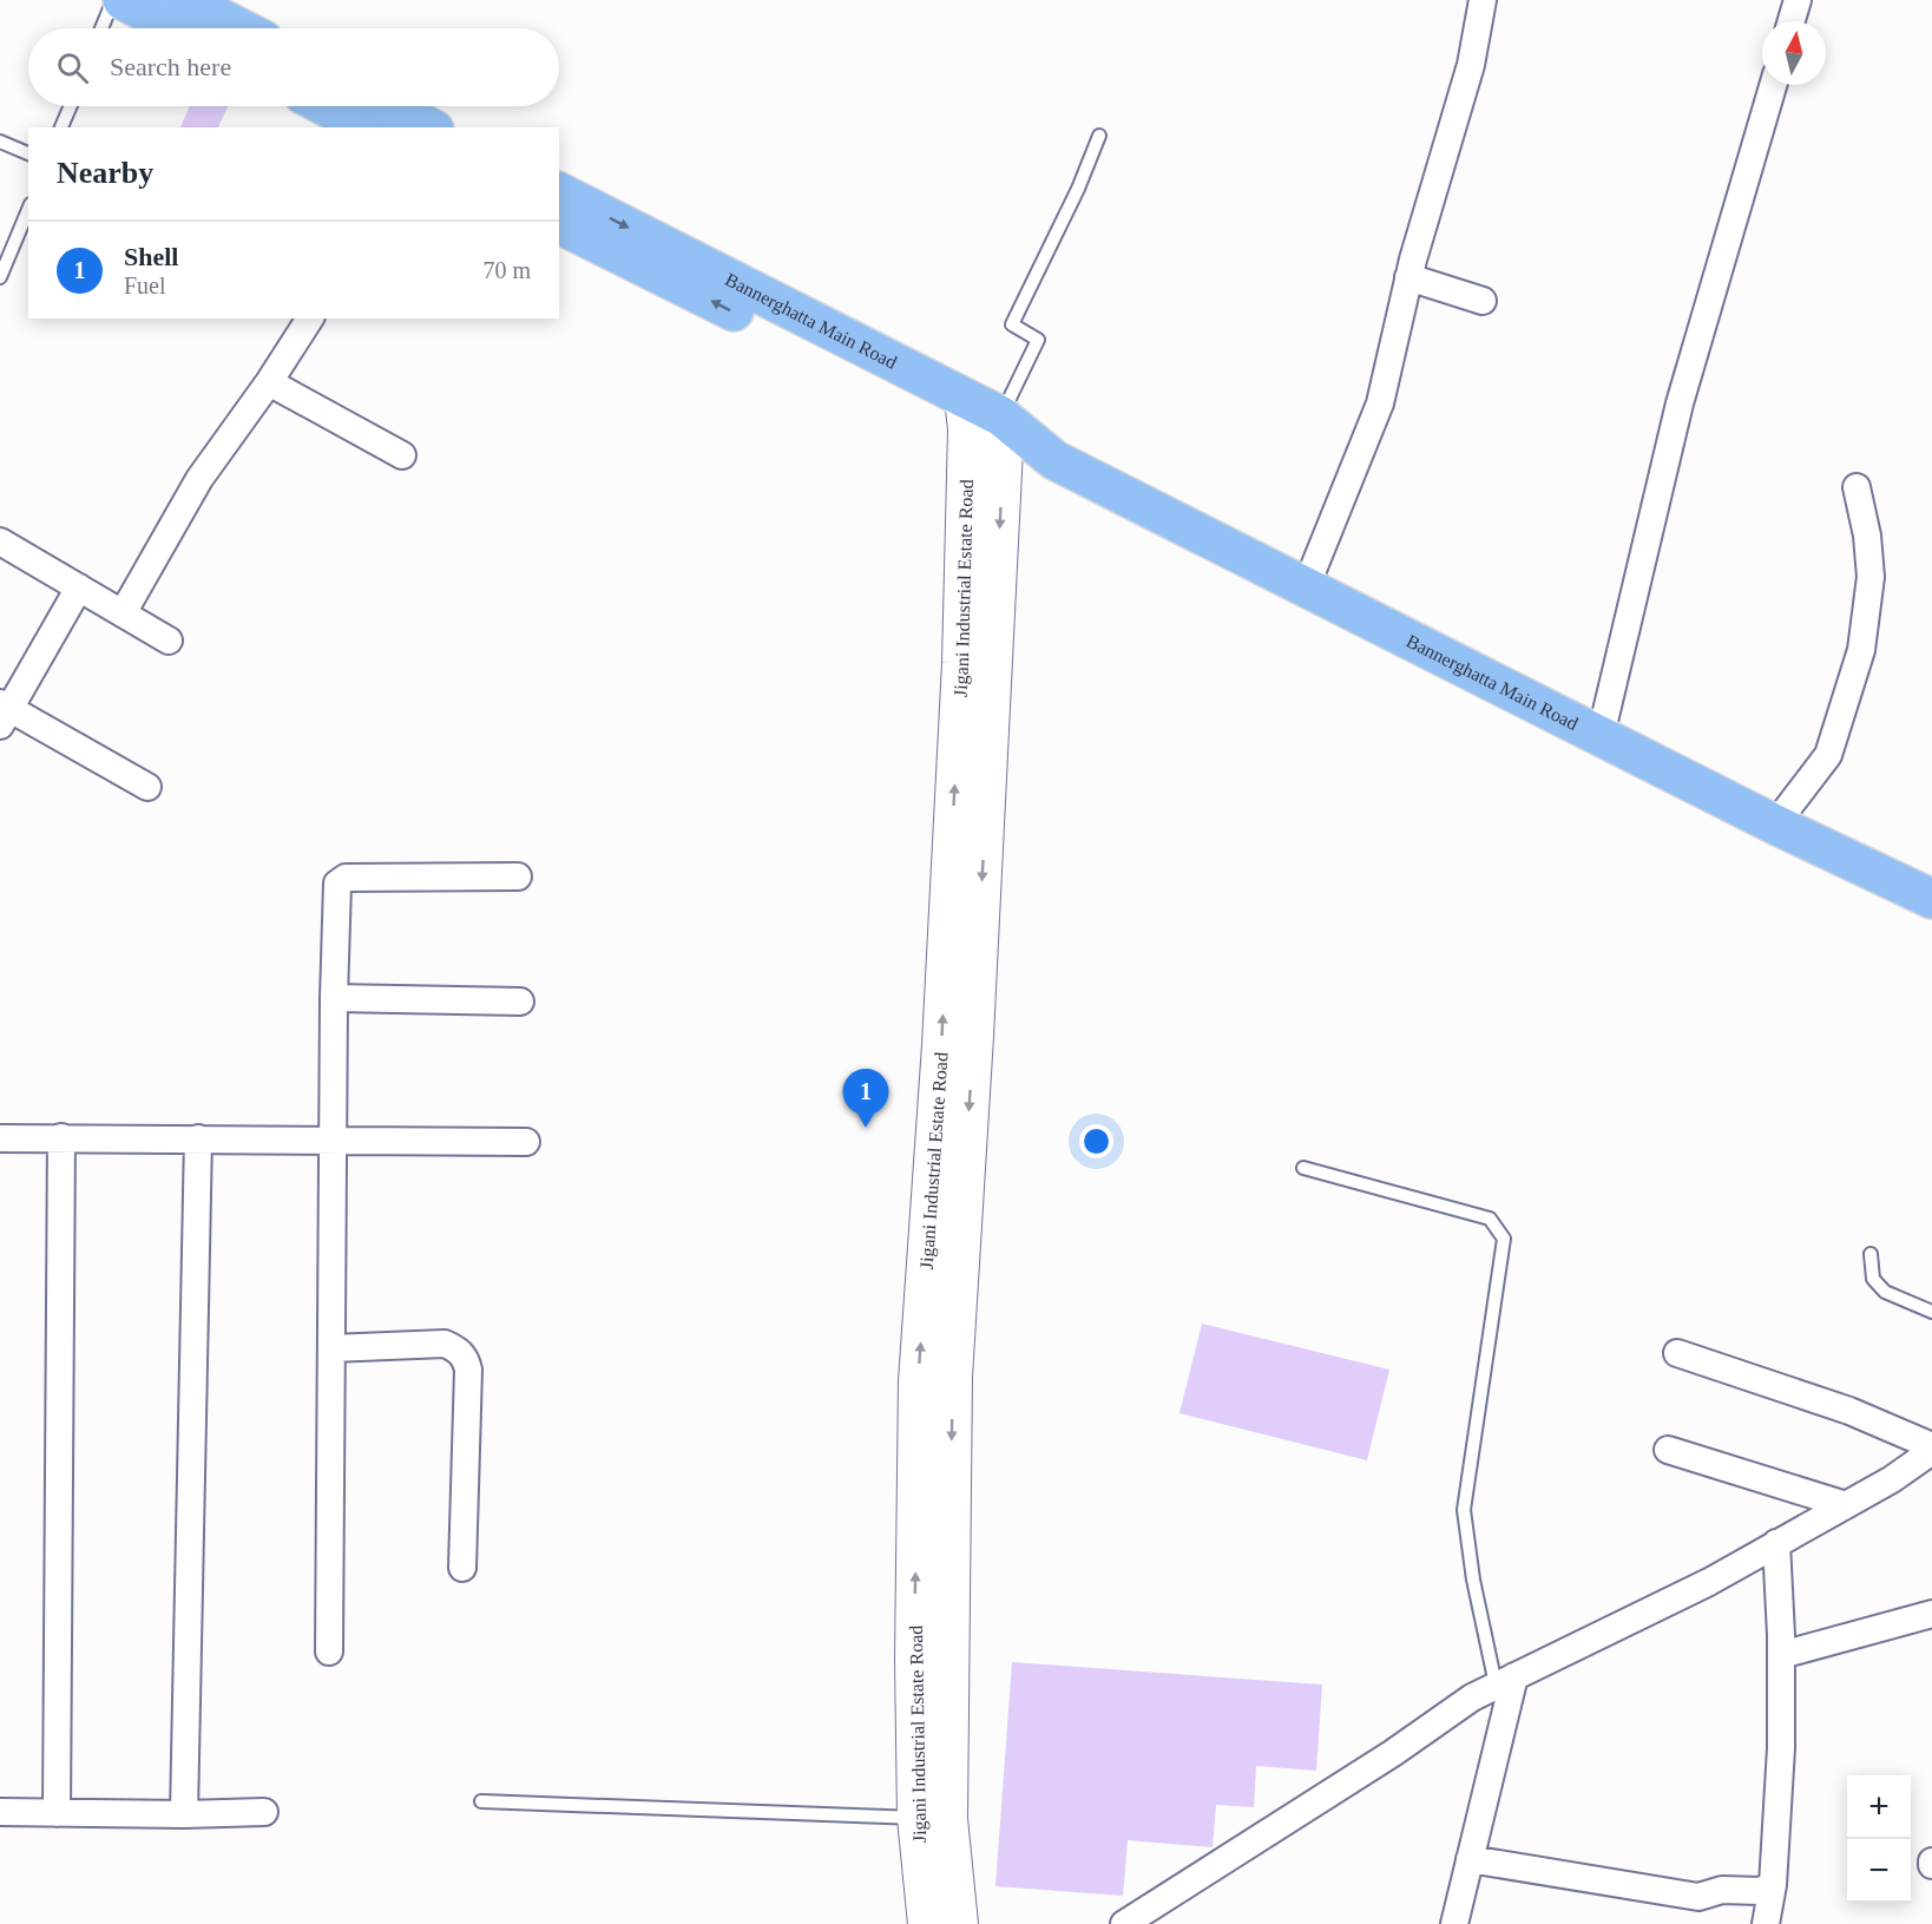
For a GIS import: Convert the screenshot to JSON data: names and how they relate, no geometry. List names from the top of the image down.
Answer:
{
  "streets": {
    "main road": ["Bannerghatta Main Road", "Jigani Industrial Estate Road"]
  },
  "crossings": [
    ["Bannerghatta Main Road", "Jigani Industrial Estate Road"]
  ],
  "north": "top",
  "page": {
    "search": "Search here",
    "heading": "Nearby",
    "list": [
      {
        "mark": "1",
        "name": "Shell",
        "note": "Fuel",
        "value": "70 m"
      }
    ],
    "pins": "1",
    "map_buttons": ["+", "−"]
  }
}
